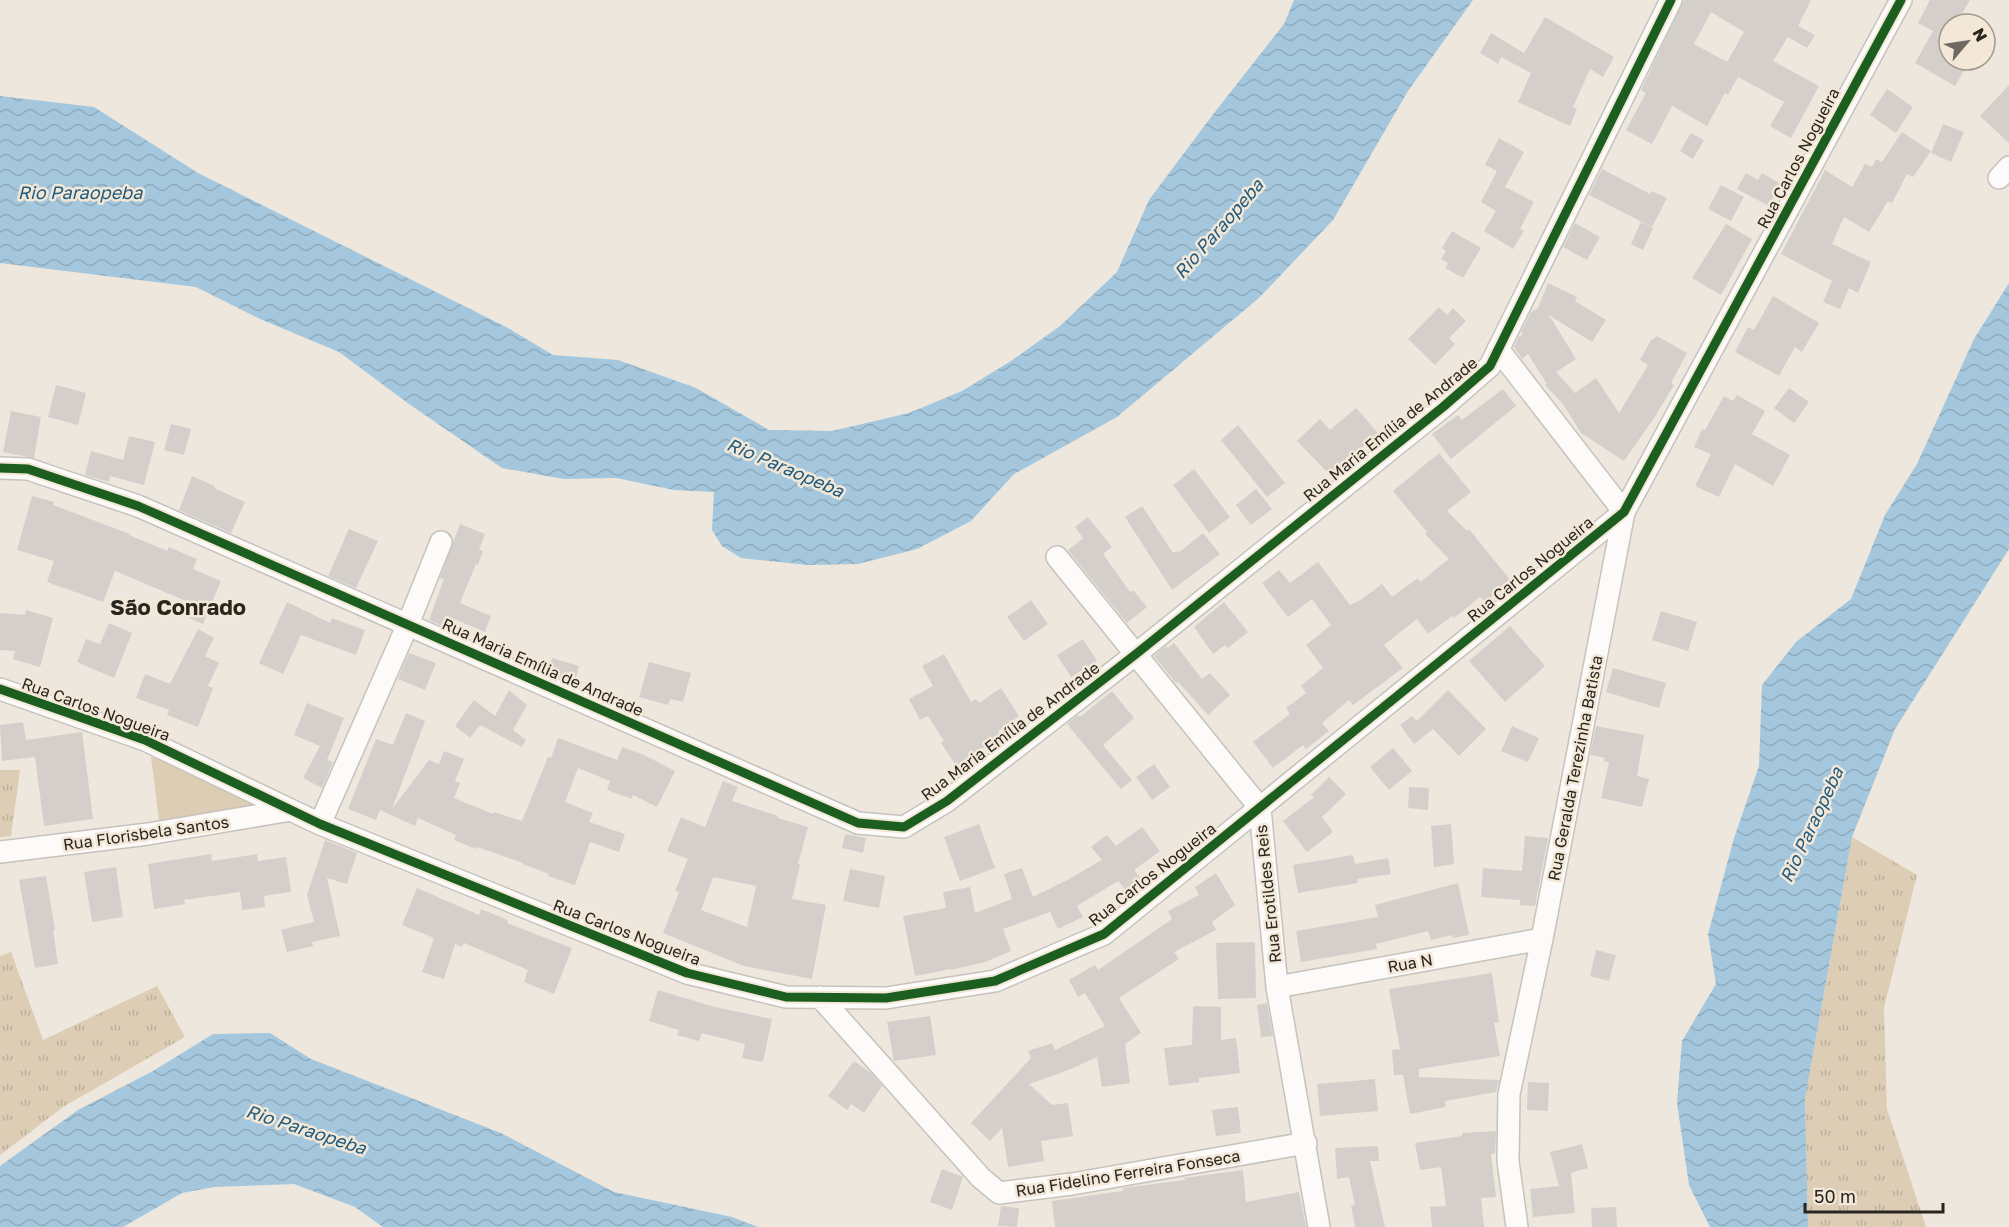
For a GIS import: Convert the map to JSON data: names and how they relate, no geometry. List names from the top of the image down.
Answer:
{
  "streets": {
    "street": [
      "Rua Carlos Nogueira",
      "Rua Maria Emília de Andrade",
      "Rua Geralda Terezinha Batista",
      "Rua Florisbela Santos",
      "Rua Erotildes Reis",
      "Rua N",
      "Rua Fidelino Ferreira Fonseca"
    ]
  },
  "crossings": [
    ["Rua Carlos Nogueira", "Rua Geralda Terezinha Batista"],
    ["Rua Carlos Nogueira", "Rua Florisbela Santos"],
    ["Rua Carlos Nogueira", "Rua Erotildes Reis"],
    ["Rua Carlos Nogueira", "Rua Fidelino Ferreira Fonseca"],
    ["Rua Maria Emília de Andrade", "Rua Erotildes Reis"],
    ["Rua Geralda Terezinha Batista", "Rua N"],
    ["Rua Erotildes Reis", "Rua N"],
    ["Rua Erotildes Reis", "Rua Fidelino Ferreira Fonseca"]
  ],
  "districts": ["São Conrado"],
  "water": ["Rio Paraopeba"],
  "scale_bar": "50 m",
  "north": "top right"
}
